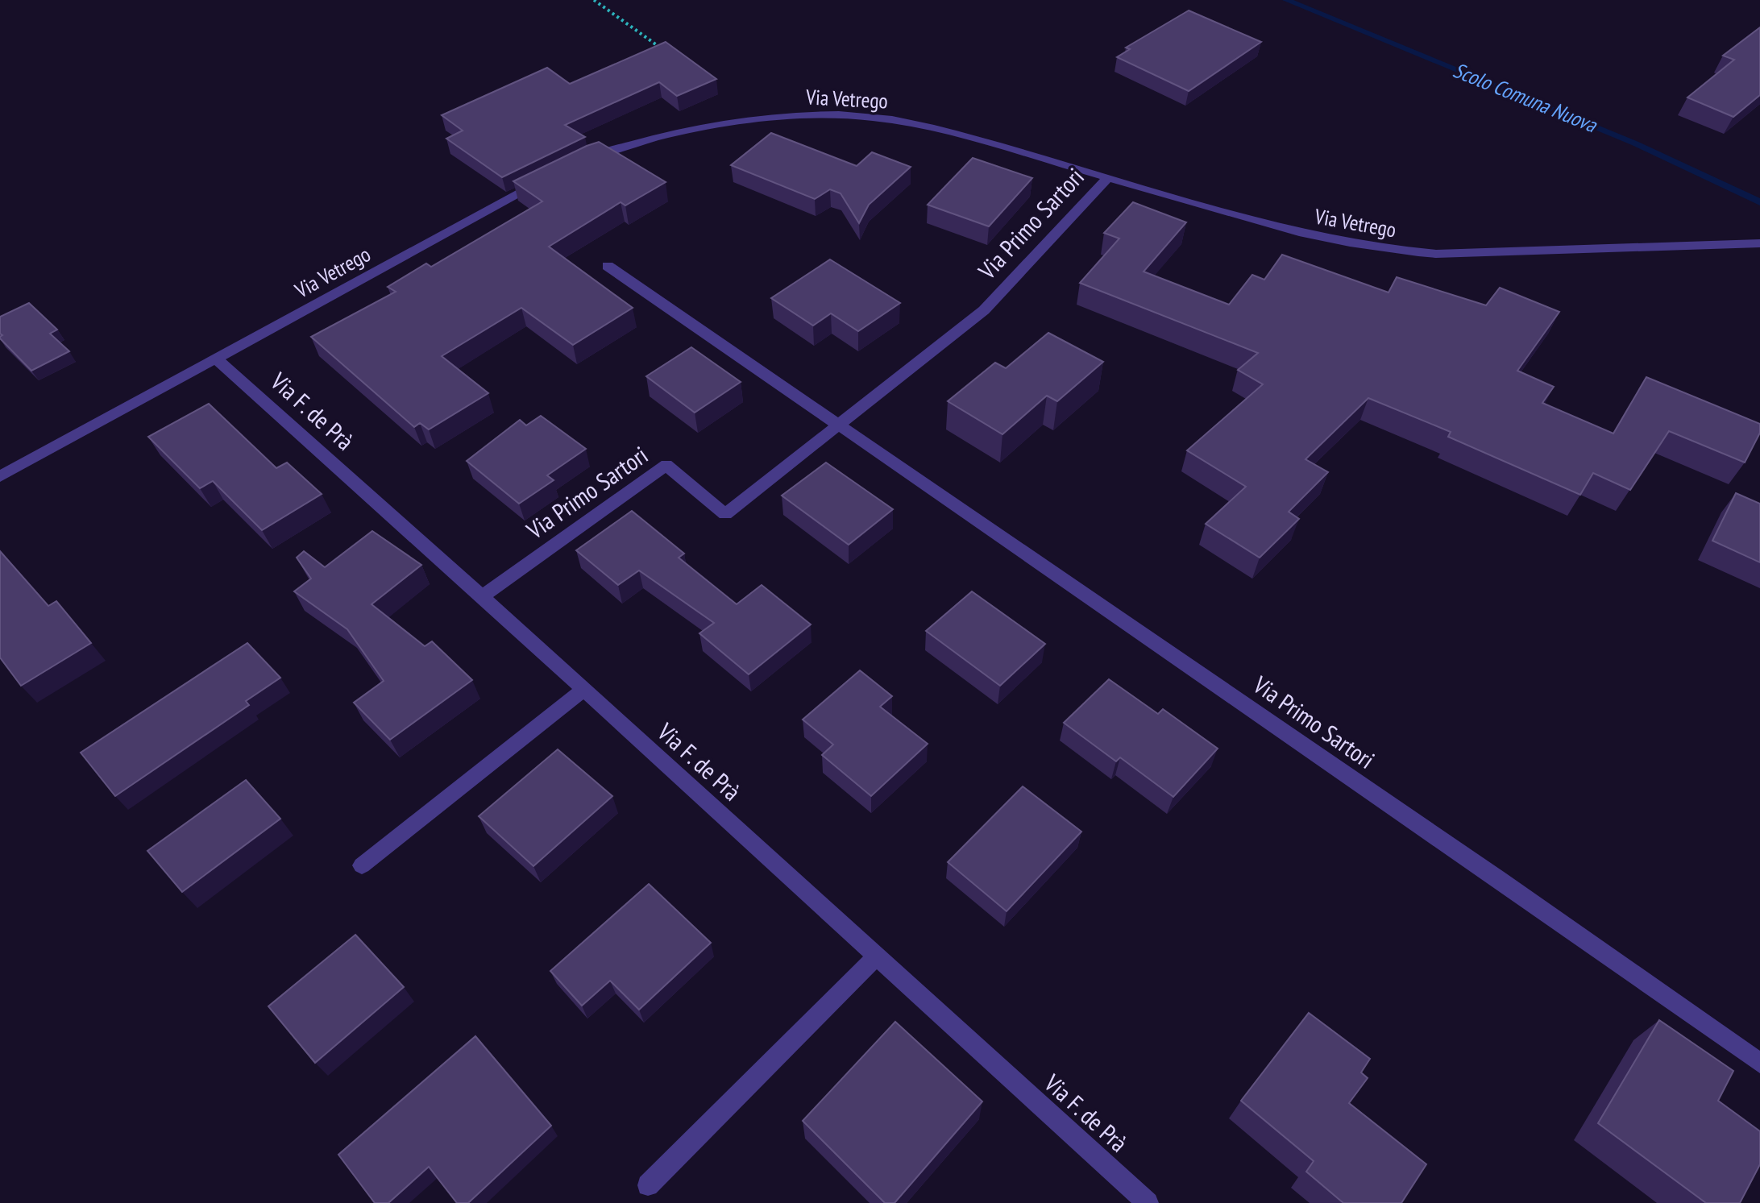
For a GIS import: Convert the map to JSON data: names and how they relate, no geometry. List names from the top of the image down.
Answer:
{
  "streets": {
    "street": ["Via Vetrego", "Via Primo Sartori", "Via F. de Prà"]
  },
  "crossings": [
    ["Via Vetrego", "Via Primo Sartori"],
    ["Via Vetrego", "Via F. de Prà"],
    ["Via Primo Sartori", "Via F. de Prà"]
  ],
  "water": ["Scolo Comuna Nuova"]
}
